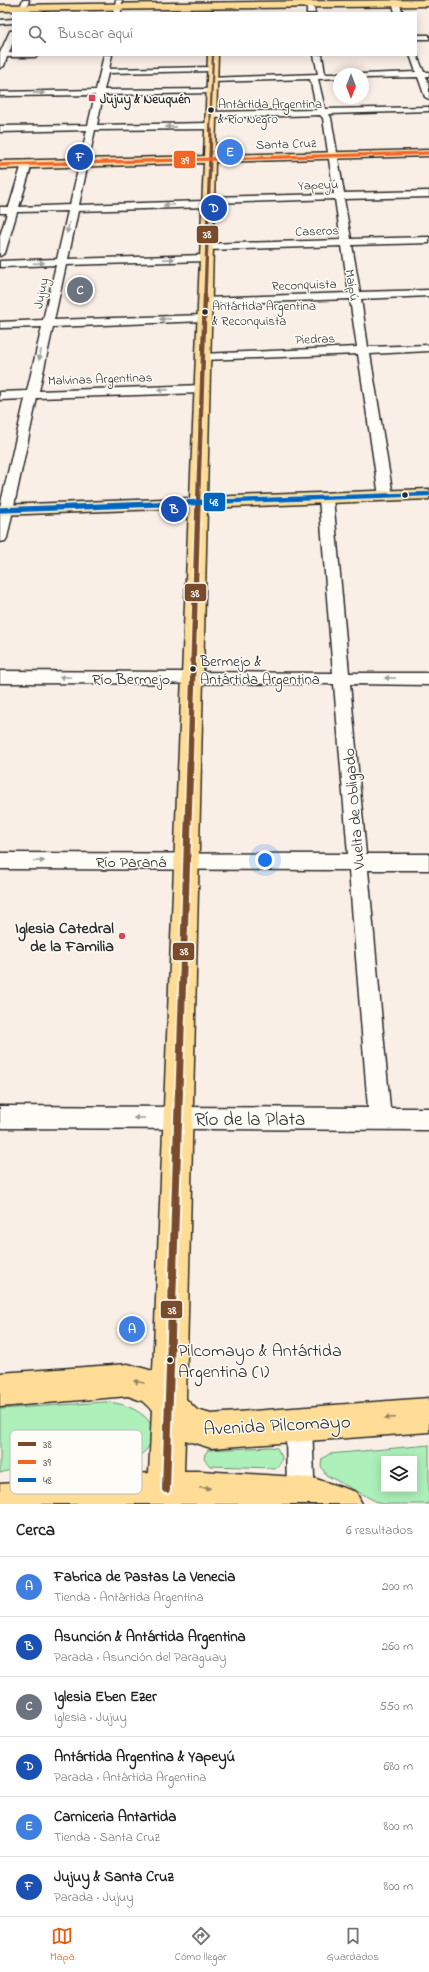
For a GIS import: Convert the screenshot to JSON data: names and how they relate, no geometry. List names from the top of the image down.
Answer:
{
  "streets": {
    "main road": ["Santa Cruz", "Avenida Pilcomayo"],
    "street": [
      "Yapeyú",
      "Caseros",
      "Reconquista",
      "Maipú",
      "Jujuy",
      "Piedras",
      "Malvinas Argentinas",
      "Río Bermejo",
      "Vuelta de Obligado",
      "Río Paraná",
      "Río de la Plata"
    ]
  },
  "crossings": [
    ["Santa Cruz", "Maipú"],
    ["Santa Cruz", "Jujuy"],
    ["Yapeyú", "Maipú"],
    ["Yapeyú", "Jujuy"],
    ["Caseros", "Maipú"],
    ["Caseros", "Jujuy"],
    ["Reconquista", "Maipú"],
    ["Maipú", "Piedras"],
    ["Jujuy", "Malvinas Argentinas"],
    ["Río Bermejo", "Vuelta de Obligado"],
    ["Vuelta de Obligado", "Río Paraná"],
    ["Vuelta de Obligado", "Río de la Plata"]
  ],
  "one_way": [
    "Río Bermejo",
    "Río Paraná",
    "Río de la Plata",
    "Avenida Pilcomayo"
  ],
  "places": {
    "transit": ["Jujuy & Neuquén"],
    "other": [
      "Antártida Argentina & Río Negro",
      "Antártida Argentina & Reconquista",
      "Bermejo & Antártida Argentina",
      "Iglesia Catedral de la Familia",
      "Pilcomayo & Antártida Argentina (I)"
    ]
  },
  "lines": ["transit line 38", "transit line 39", "transit line 48"],
  "legend": ["38", "39", "48"],
  "north": "bottom",
  "page": {
    "search": "Buscar aquí",
    "pins": [
      "E",
      "F",
      "D",
      "C",
      "B",
      "A"
    ],
    "heading": ["Cerca", "6 resultados"],
    "list": [
      {
        "mark": "A",
        "name": "Fabrica de Pastas La Venecia",
        "note": "Tienda · Antártida Argentina",
        "value": "200 m"
      },
      {
        "mark": "B",
        "name": "Asunción & Antártida Argentina",
        "note": "Parada · Asunción del Paraguay",
        "value": "260 m"
      },
      {
        "mark": "C",
        "name": "Iglesia Eben Ezer",
        "note": "Iglesia · Jujuy",
        "value": "550 m"
      },
      {
        "mark": "D",
        "name": "Antártida Argentina & Yapeyú",
        "note": "Parada · Antártida Argentina",
        "value": "680 m"
      },
      {
        "mark": "E",
        "name": "Carniceria Antartida",
        "note": "Tienda · Santa Cruz",
        "value": "800 m"
      },
      {
        "mark": "F",
        "name": "Jujuy & Santa Cruz",
        "note": "Parada · Jujuy",
        "value": "800 m"
      }
    ],
    "nav": ["Mapa", "Cómo llegar", "Guardados"]
  }
}
